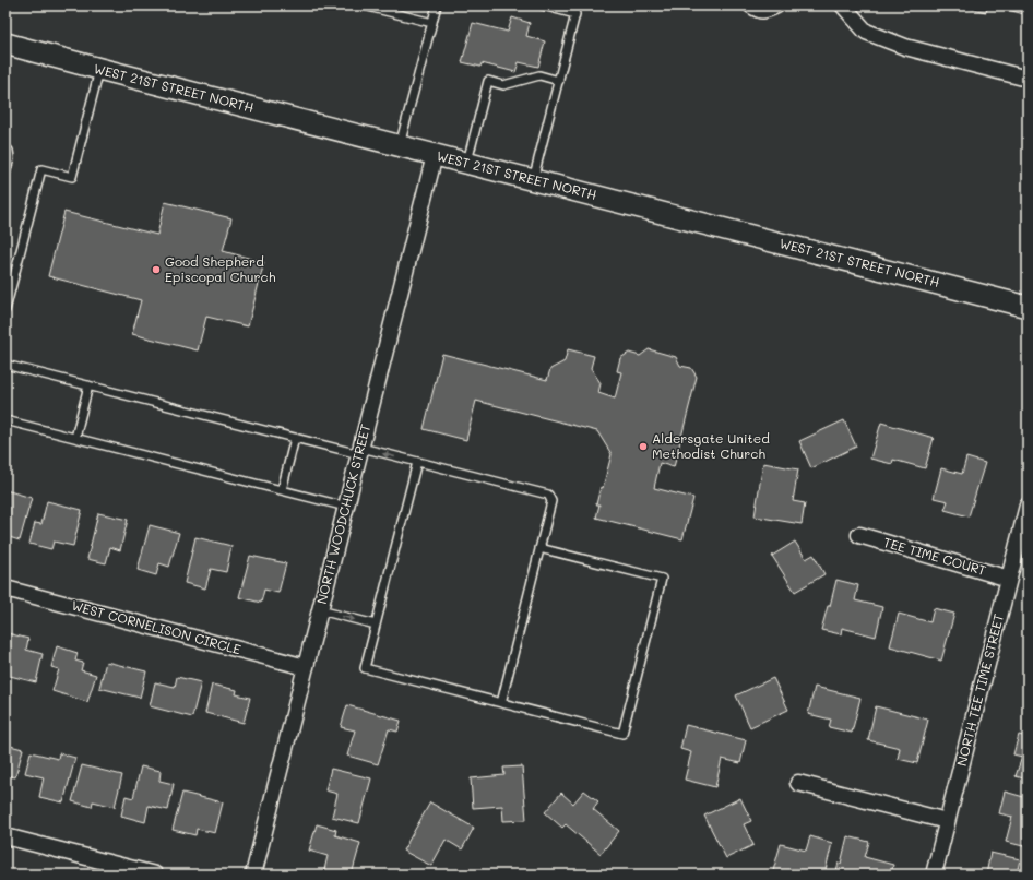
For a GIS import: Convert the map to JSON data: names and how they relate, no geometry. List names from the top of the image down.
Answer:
{
  "streets": {
    "main road": ["WEST 21ST STREET NORTH"],
    "street": [
      "NORTH WOODCHUCK STREET",
      "TEE TIME COURT",
      "WEST CORNELISON CIRCLE",
      "NORTH TEE TIME STREET"
    ]
  },
  "crossings": [
    ["WEST 21ST STREET NORTH", "NORTH WOODCHUCK STREET"],
    ["NORTH WOODCHUCK STREET", "WEST CORNELISON CIRCLE"],
    ["TEE TIME COURT", "NORTH TEE TIME STREET"]
  ],
  "places": ["Good Shepherd Episcopal Church", "Aldersgate United Methodist Church"]
}
